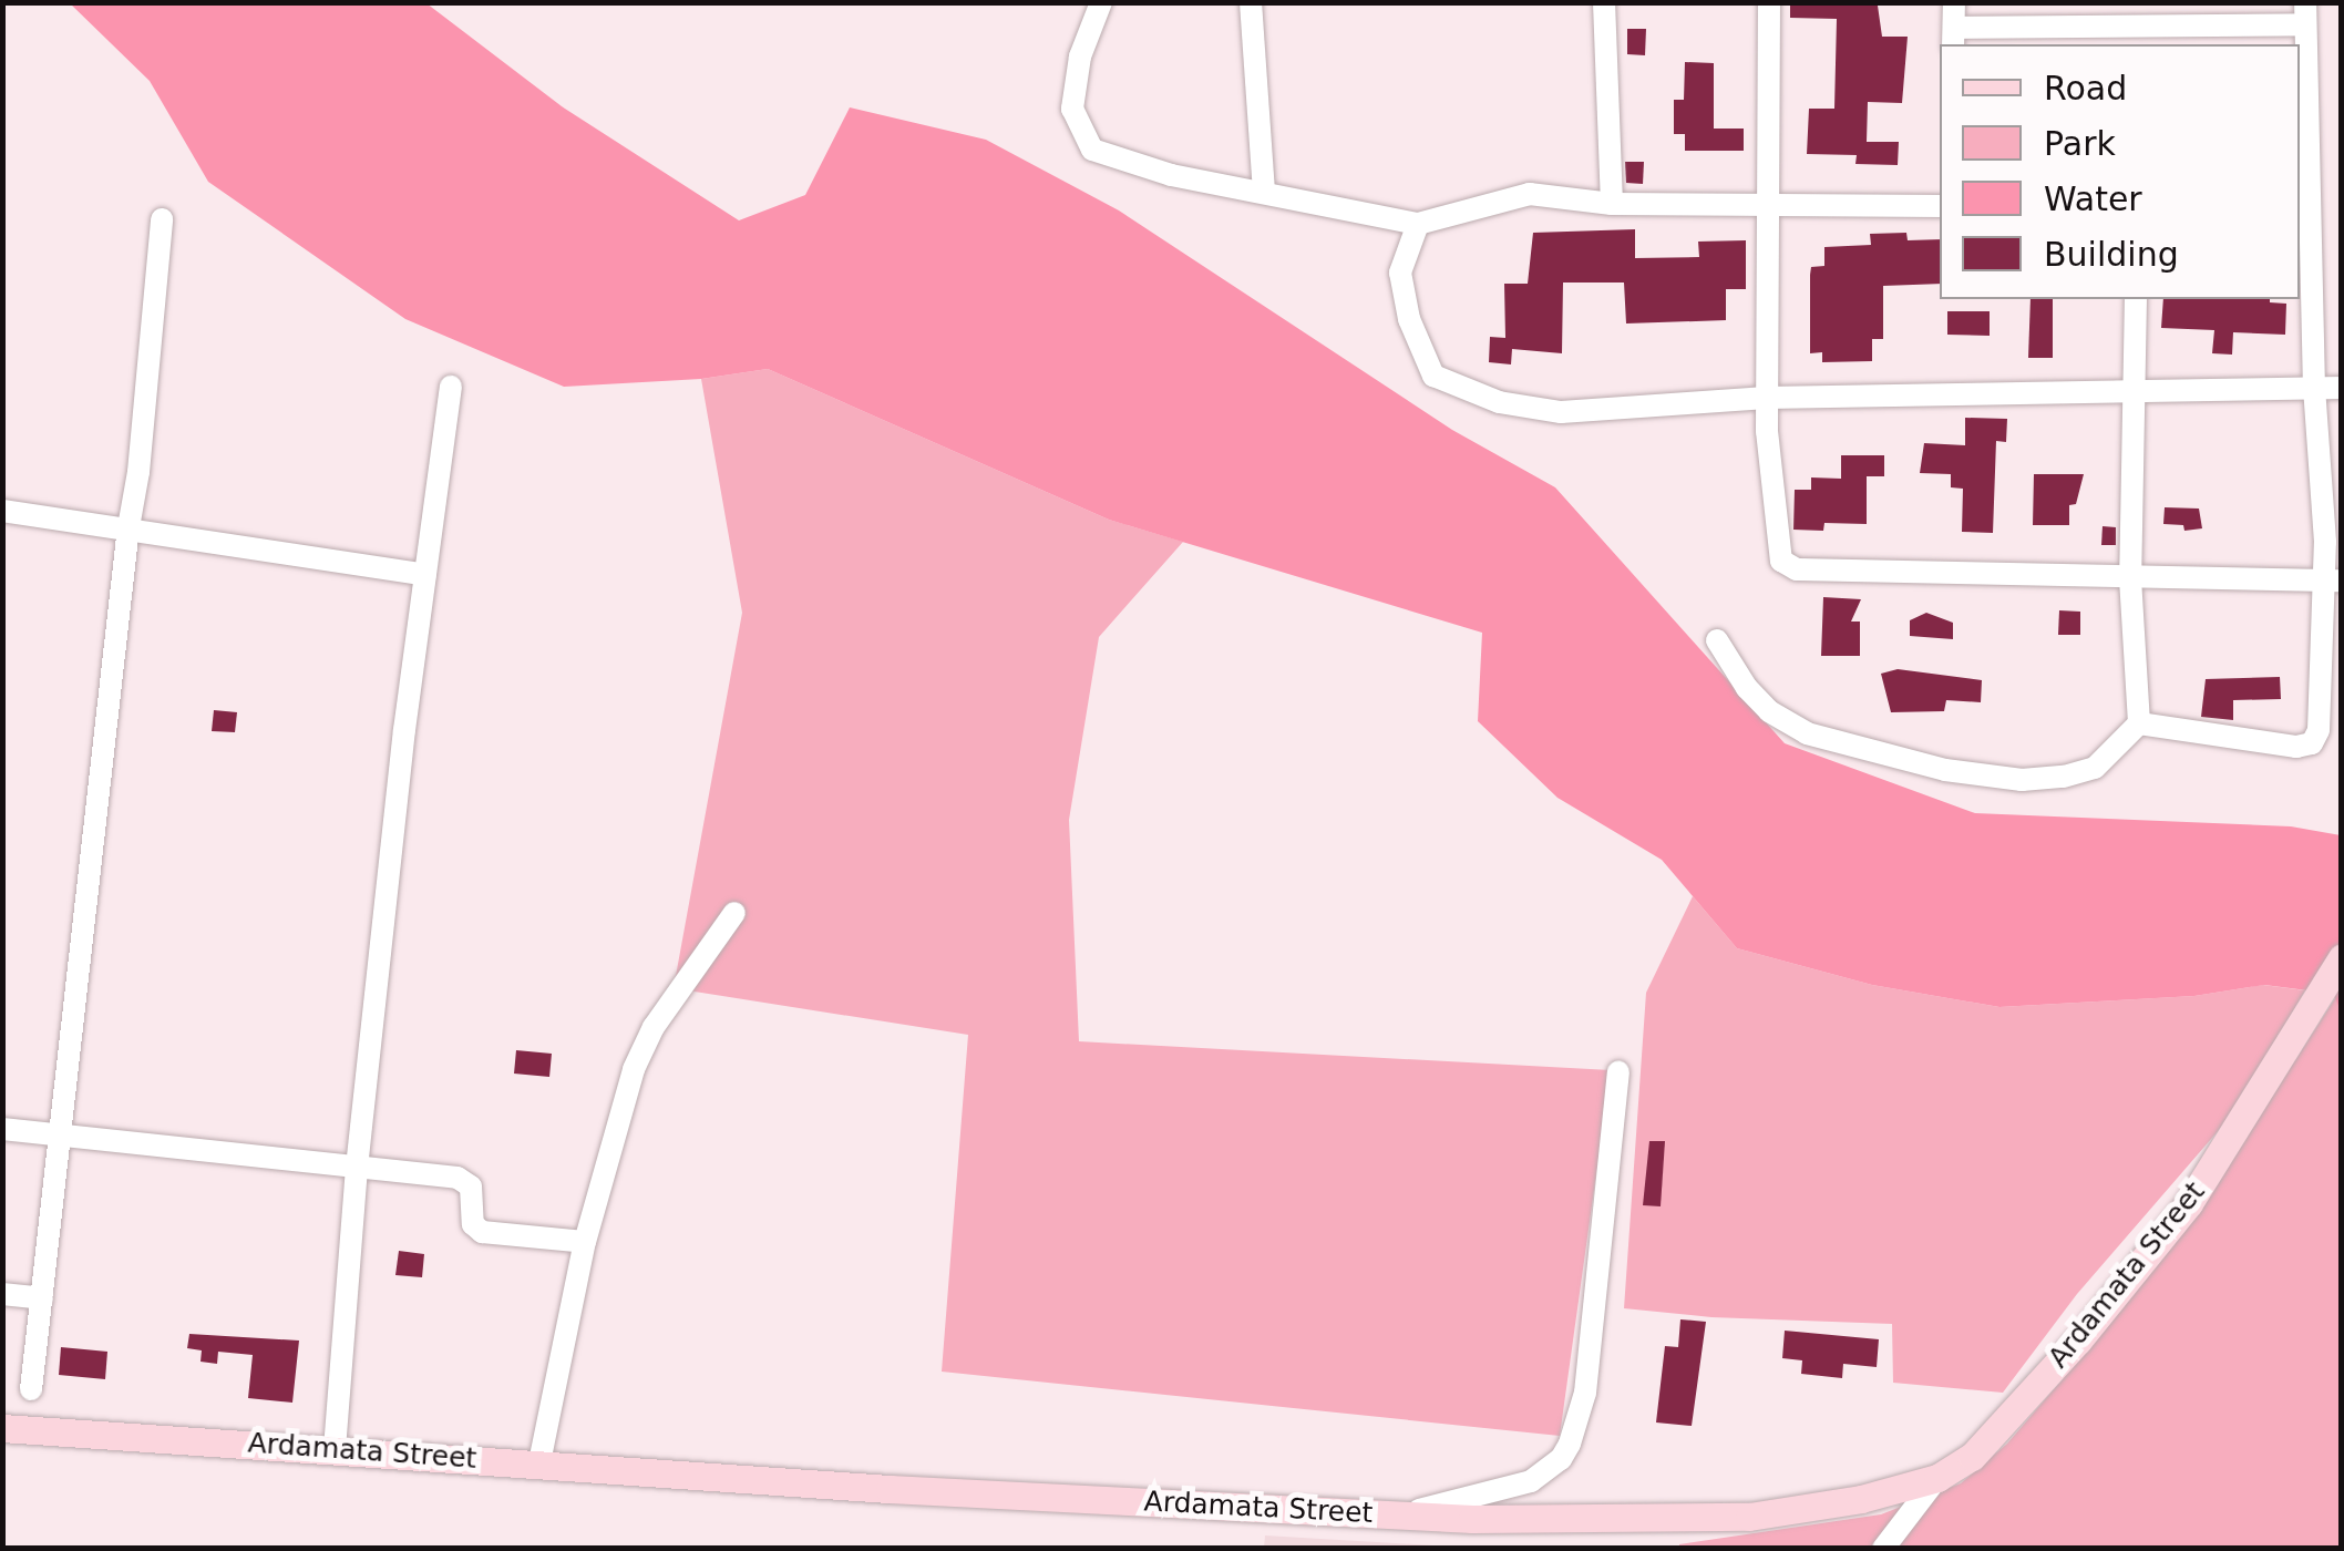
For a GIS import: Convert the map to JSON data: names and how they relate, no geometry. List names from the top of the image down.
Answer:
{
  "streets": {
    "main road": ["Ardamata Street"]
  },
  "legend": [
    "Road",
    "Park",
    "Water",
    "Building"
  ]
}
